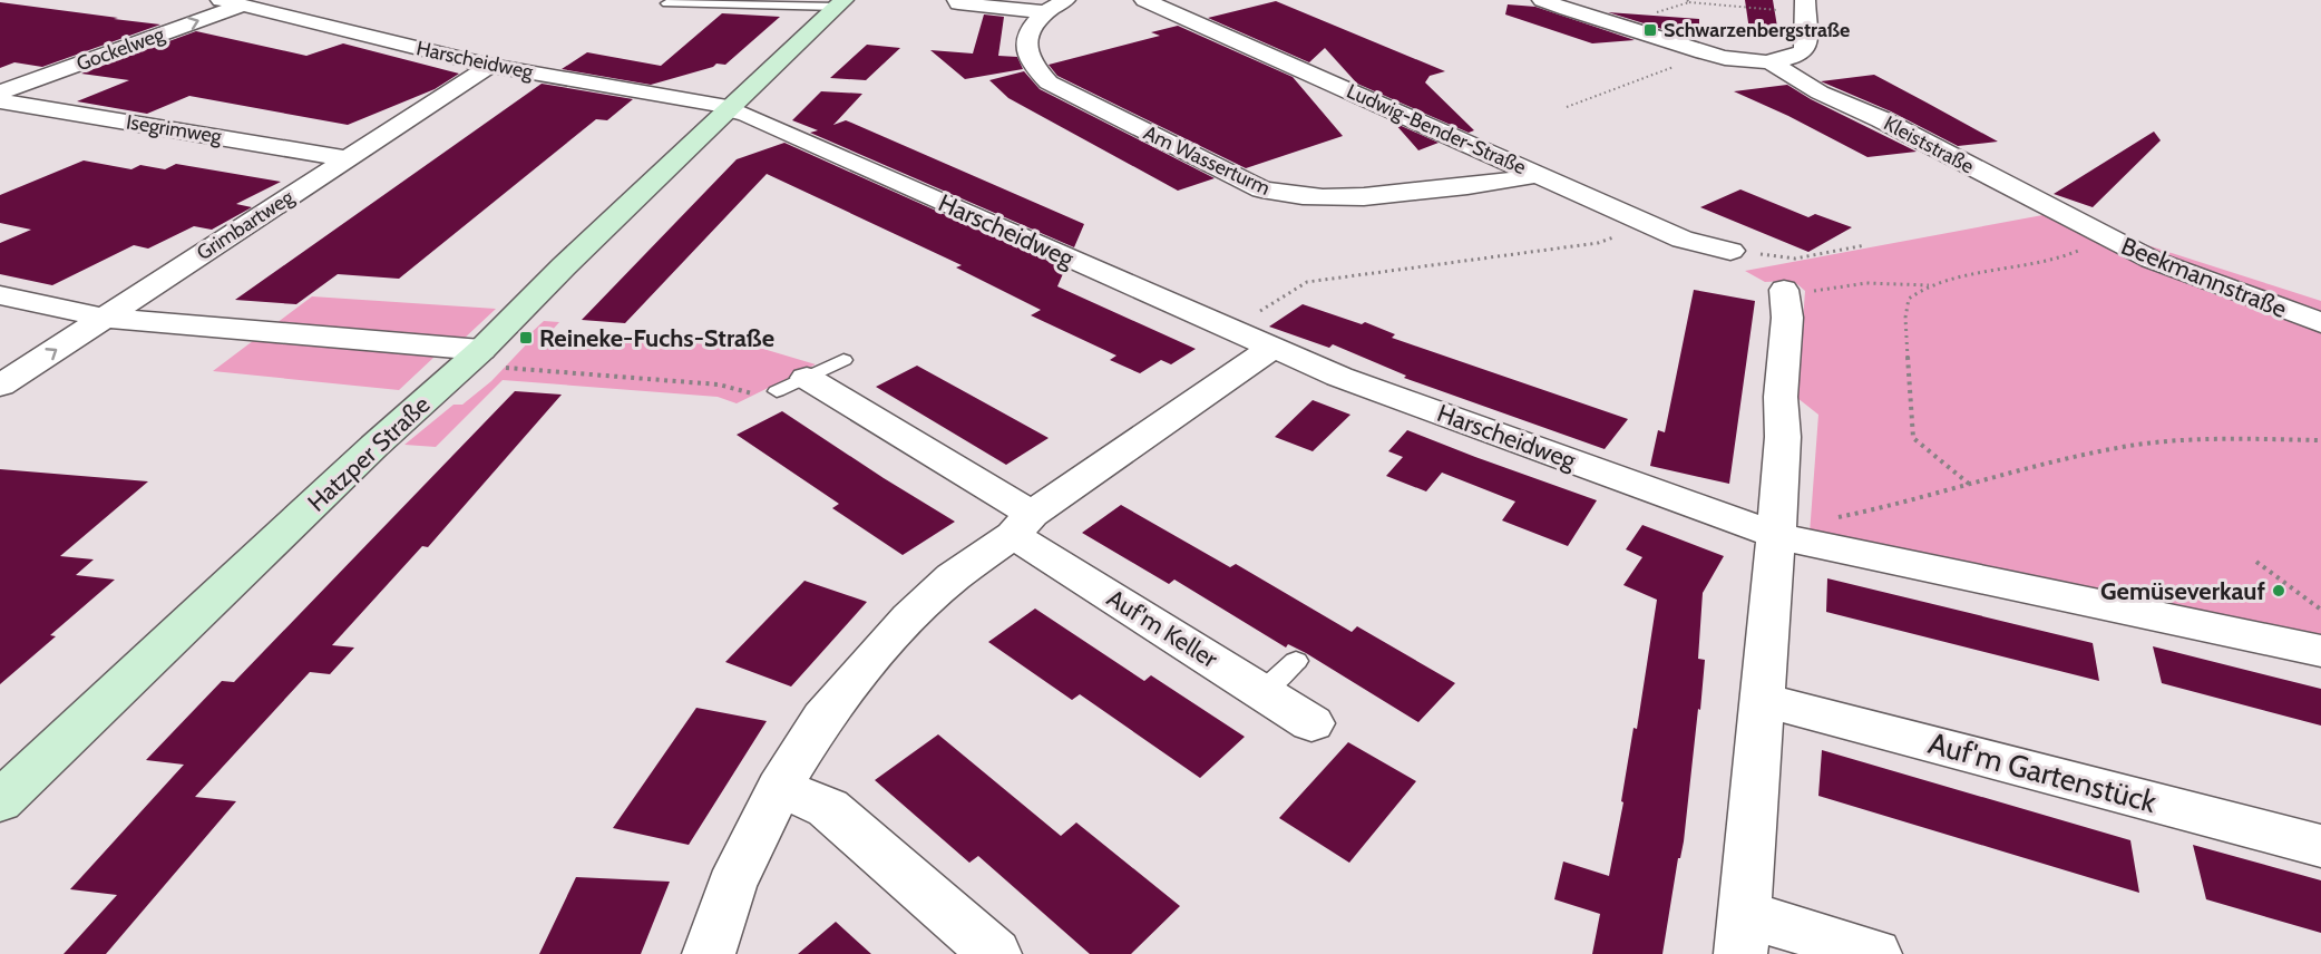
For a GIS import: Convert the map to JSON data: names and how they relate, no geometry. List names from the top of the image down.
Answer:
{
  "streets": {
    "main road": ["Hatzper Straße"],
    "street": [
      "Gockelweg",
      "Harscheidweg",
      "Isegrimweg",
      "Ludwig-Bender-Straße",
      "Kleiststraße",
      "Am Wasserturm",
      "Grimbartweg",
      "Beekmannstraße",
      "Auf'm Keller",
      "Auf'm Gartenstück"
    ]
  },
  "crossings": [
    ["Gockelweg", "Harscheidweg"],
    ["Harscheidweg", "Grimbartweg"],
    ["Harscheidweg", "Hatzper Straße"],
    ["Isegrimweg", "Grimbartweg"],
    ["Ludwig-Bender-Straße", "Am Wasserturm"],
    ["Kleiststraße", "Beekmannstraße"]
  ],
  "one_way": ["Gockelweg"],
  "places": {
    "transit": ["Schwarzenbergstraße", "Reineke-Fuchs-Straße"],
    "other": ["Gemüseverkauf"]
  }
}
